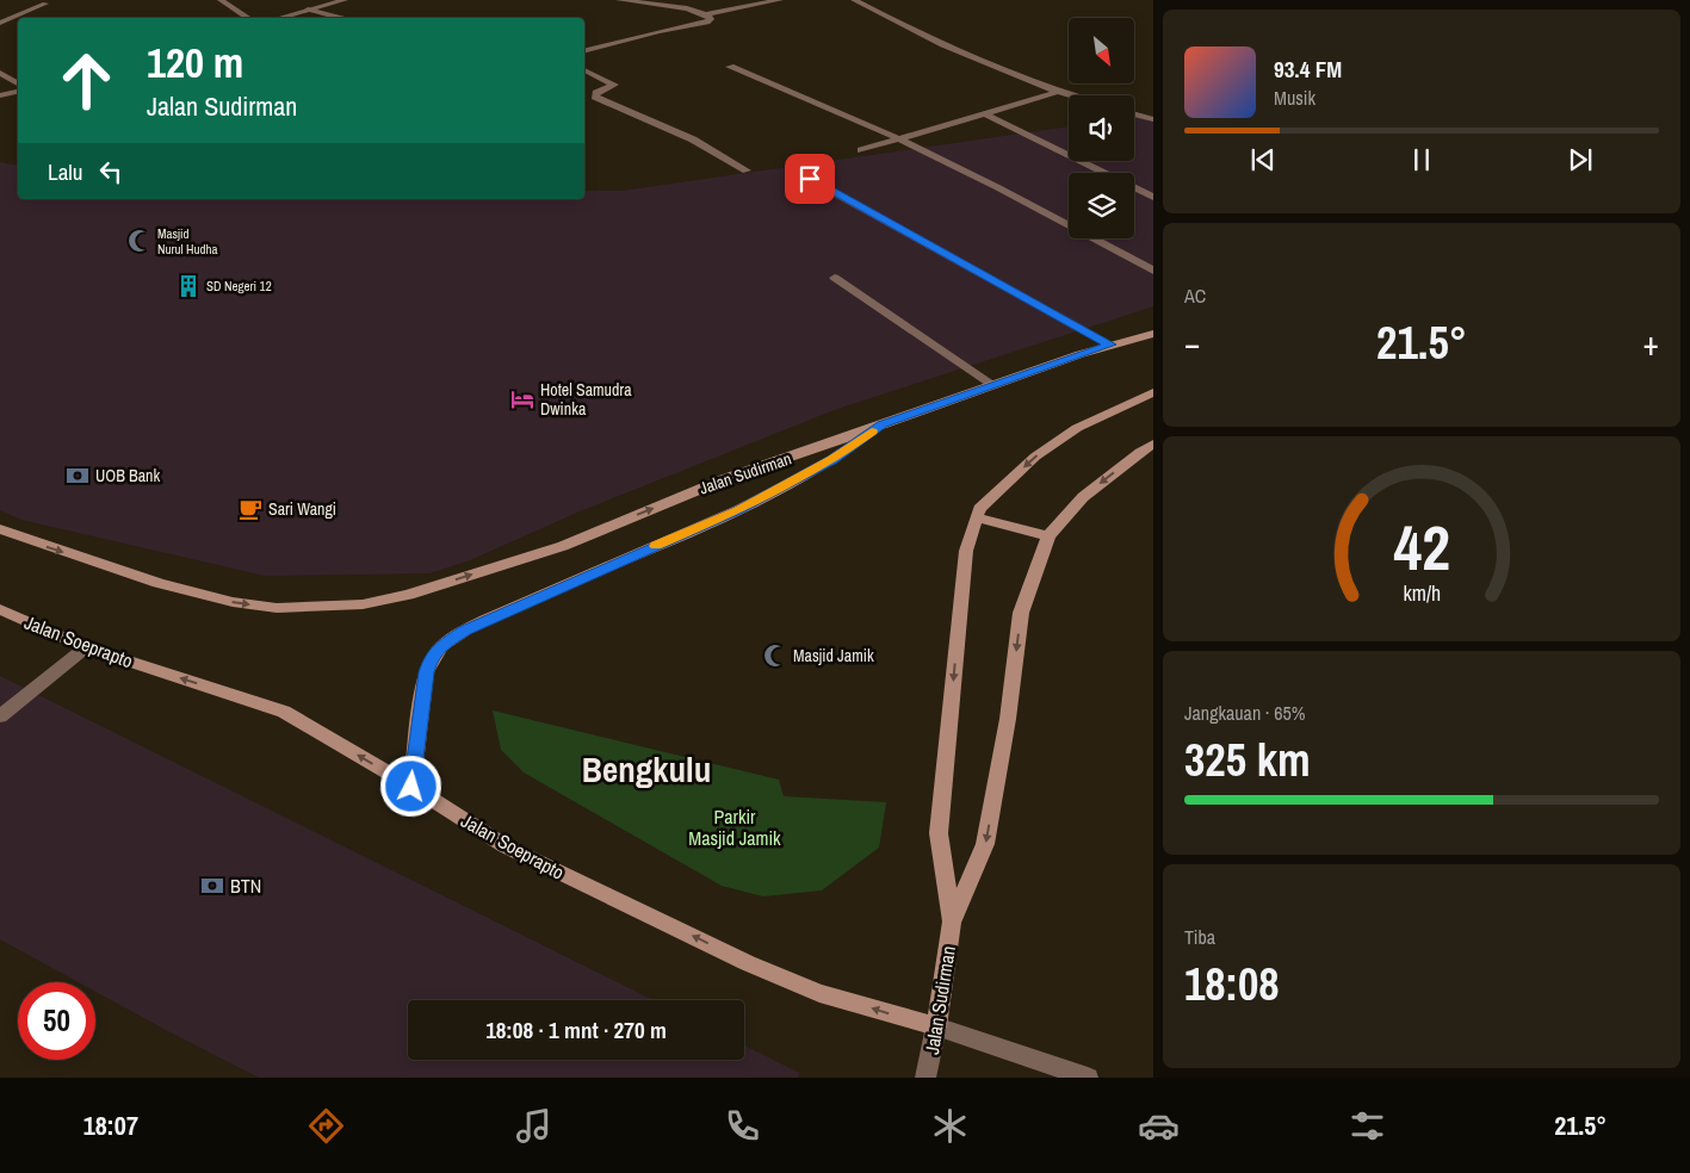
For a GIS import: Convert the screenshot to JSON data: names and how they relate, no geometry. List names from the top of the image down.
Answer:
{
  "streets": {
    "main road": ["Jalan Sudirman", "Jalan Soeprapto"]
  },
  "crossings": [
    ["Jalan Sudirman", "Jalan Soeprapto"]
  ],
  "one_way": ["Jalan Soeprapto"],
  "districts": ["Bengkulu"],
  "parks": ["Parkir Masjid Jamik"],
  "places": {
    "mosque": ["Masjid Nurul Hudha", "Masjid Jamik"],
    "building": ["SD Negeri 12"],
    "hotel": ["Hotel Samudra Dwinka"],
    "bank": ["UOB Bank", "BTN"],
    "cafe": ["Sari Wangi"]
  },
  "north": "bottom right",
  "page": {
    "turn": ["120 m", "Jalan Sudirman"],
    "song": ["93.4 FM", "Musik"],
    "then": "Lalu",
    "tile": [
      "AC",
      ["Jangkauan · 65%", "325 km"],
      ["Tiba", "18:08"]
    ],
    "heat": ["−", "21.5°", "+"],
    "limit": "50",
    "trip": "18:08 · 1 mnt · 270 m",
    "tabs": ["18:07", "21.5°"],
    "gauge": ["42", "km/h"]
  }
}
